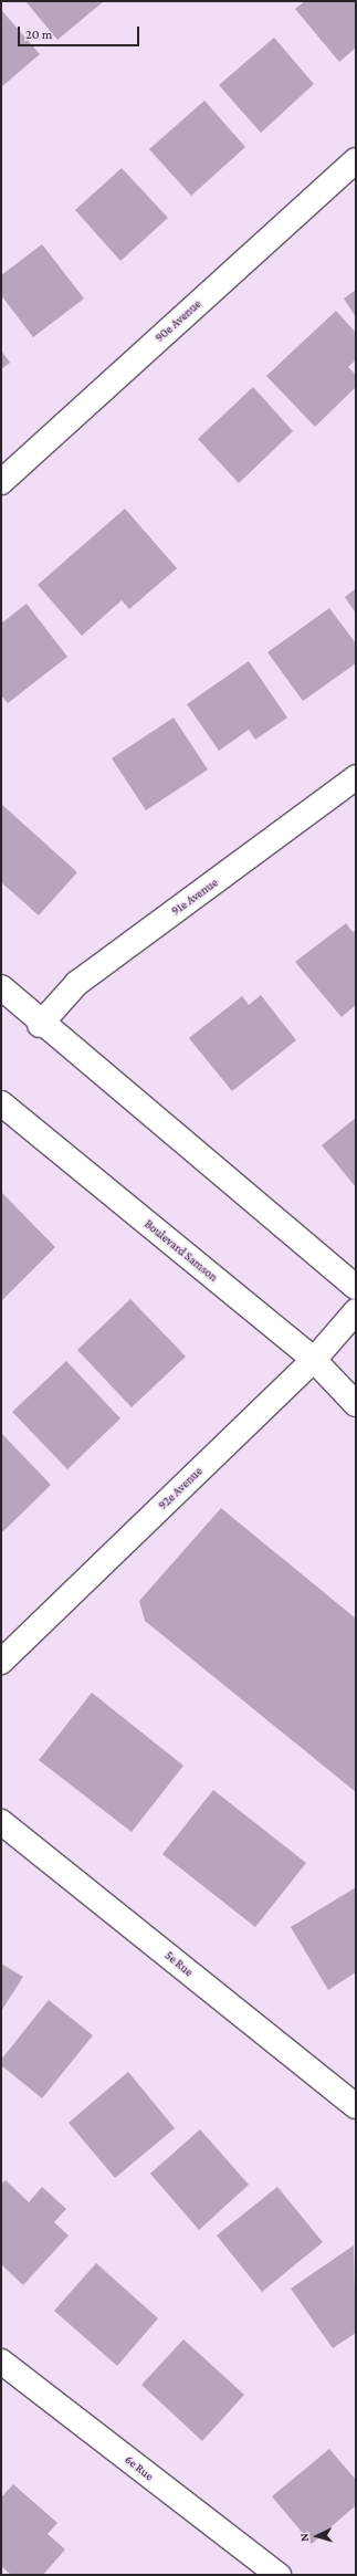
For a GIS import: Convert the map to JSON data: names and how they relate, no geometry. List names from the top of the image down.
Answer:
{
  "streets": {
    "street": [
      "90e Avenue",
      "91e Avenue",
      "Boulevard Samson",
      "92e Avenue",
      "5e Rue",
      "6e Rue"
    ]
  },
  "crossings": [
    ["Boulevard Samson", "92e Avenue"]
  ],
  "scale_bar": "20 m",
  "north": "left"
}
